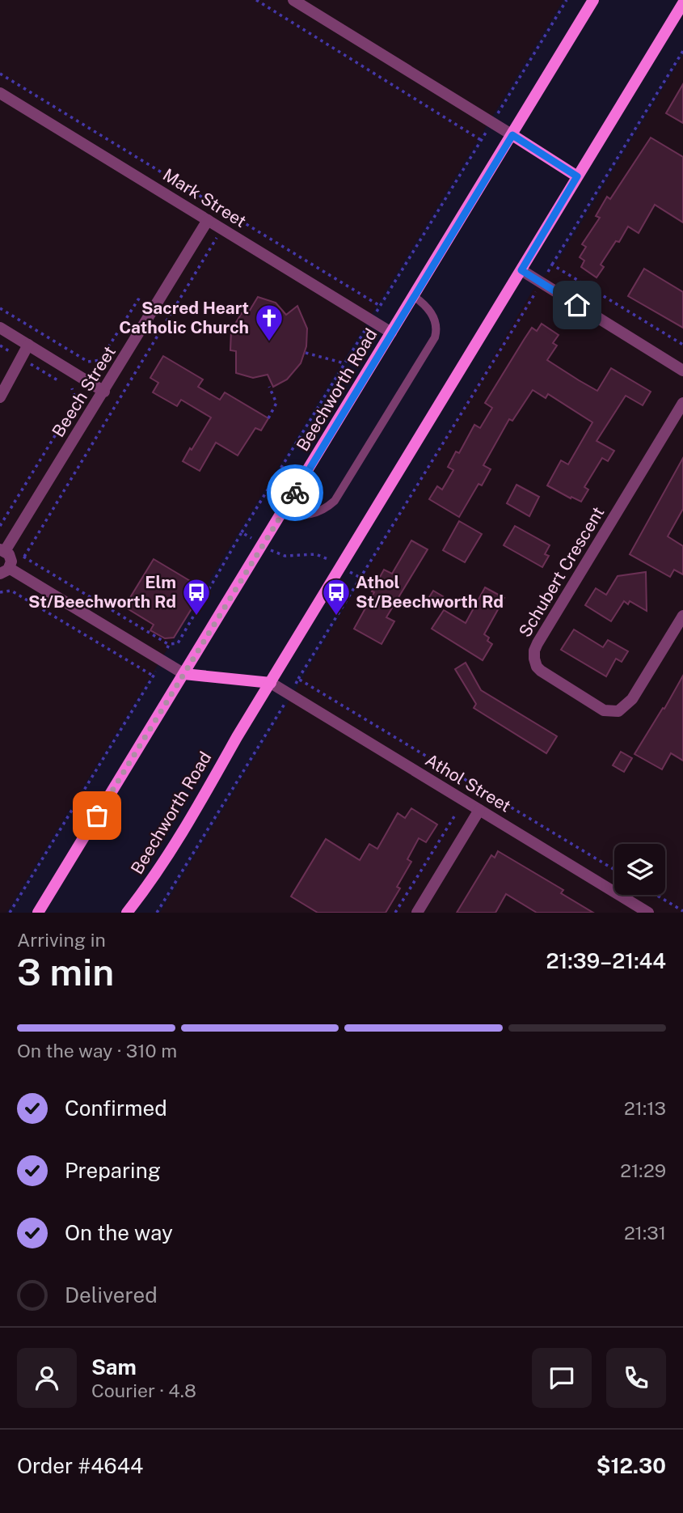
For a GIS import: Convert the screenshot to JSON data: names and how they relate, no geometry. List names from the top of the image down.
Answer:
{
  "streets": {
    "main road": ["Beechworth Road"],
    "street": [
      "Mark Street",
      "Beech Street",
      "Schubert Crescent",
      "Athol Street"
    ]
  },
  "crossings": [
    ["Mark Street", "Beechworth Road"],
    ["Mark Street", "Beech Street"],
    ["Beechworth Road", "Athol Street"]
  ],
  "places": {
    "church": ["Sacred Heart Catholic Church"],
    "bus stop": ["Elm St/Beechworth Rd", "Athol St/Beechworth Rd"]
  },
  "page": {
    "heading": ["3 min", "Arriving in", "21:39–21:44"],
    "panel": [
      "Sam",
      "Courier · 4.8",
      "Order #4644",
      "$12.30"
    ],
    "bar": "On the way · 310 m",
    "list": [
      ["Confirmed", "21:13"],
      ["Preparing", "21:29"],
      ["On the way", "21:31"],
      "Delivered"
    ]
  }
}
